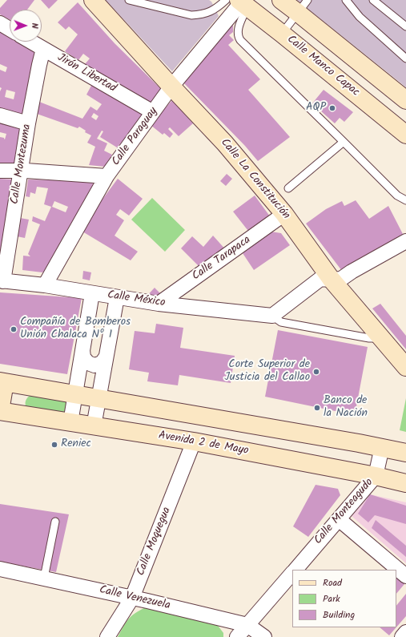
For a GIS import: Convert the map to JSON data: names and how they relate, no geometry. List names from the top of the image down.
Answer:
{
  "streets": {
    "main road": ["Calle Manco Capac", "Calle La Constitución", "Avenida 2 de Mayo"],
    "street": [
      "Jirón Libertad",
      "Calle Paraguay",
      "Calle Montezuma",
      "Calle Tarapaca",
      "Calle México",
      "Calle Monteagudo",
      "Calle Moquegua",
      "Calle Venezuela"
    ]
  },
  "crossings": [
    ["Calle Manco Capac", "Calle Paraguay"],
    ["Jirón Libertad", "Calle Paraguay"],
    ["Jirón Libertad", "Calle Montezuma"],
    ["Calle Paraguay", "Calle La Constitución"],
    ["Calle Paraguay", "Calle México"],
    ["Calle Montezuma", "Calle México"],
    ["Calle La Constitución", "Calle Tarapaca"],
    ["Calle Tarapaca", "Calle México"],
    ["Avenida 2 de Mayo", "Calle Monteagudo"],
    ["Avenida 2 de Mayo", "Calle Moquegua"],
    ["Calle Monteagudo", "Calle Venezuela"],
    ["Calle Moquegua", "Calle Venezuela"]
  ],
  "places": [
    "AQP",
    "Compañía de Bomberos Unión Chalaca Nº 1",
    "Corte Superior de Justicia del Callao",
    "Banco de la Nación",
    "Reniec"
  ],
  "legend": ["Road", "Park", "Building"],
  "north": "right"
}
